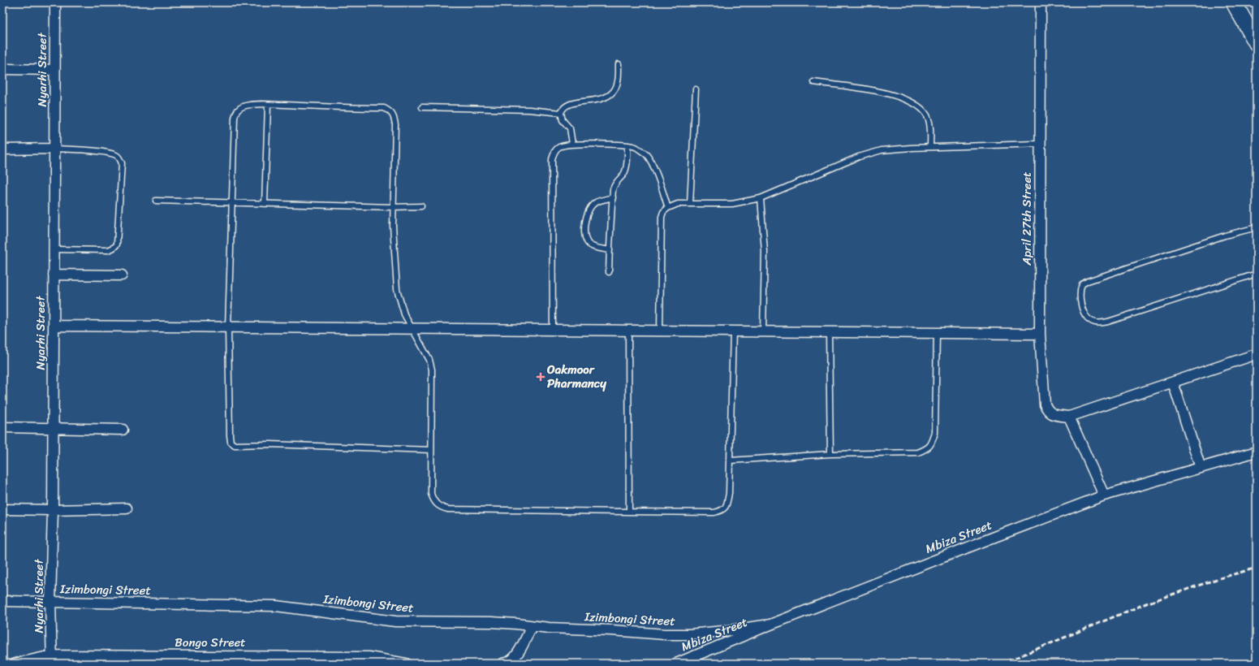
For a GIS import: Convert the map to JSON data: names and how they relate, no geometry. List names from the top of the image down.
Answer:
{
  "streets": {
    "street": [
      "Nyarhi Street",
      "April 27th Street",
      "Mbiza Street",
      "Izimbongi Street",
      "Bongo Street"
    ]
  },
  "crossings": [
    ["Nyarhi Street", "Izimbongi Street"],
    ["Nyarhi Street", "Bongo Street"],
    ["Mbiza Street", "Izimbongi Street"]
  ],
  "places": {
    "health": ["Oakmoor Pharmancy"]
  }
}
